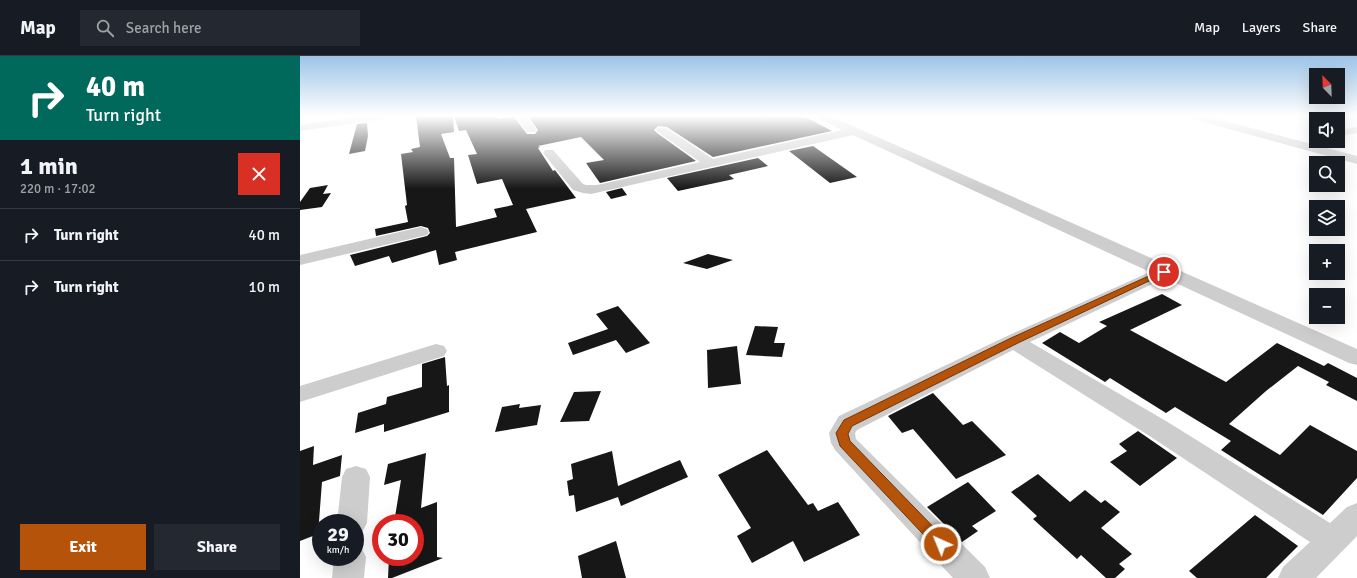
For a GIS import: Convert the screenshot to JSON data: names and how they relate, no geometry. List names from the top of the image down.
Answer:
{
  "north": "top left",
  "page": {
    "header": "Map",
    "search": "Search here",
    "nav": ["Map", "Layers", "Share"],
    "turn": ["40 m", "Turn right"],
    "map_buttons": ["+", "−"],
    "heading": ["1 min", "220 m · 17:02"],
    "list": [
      {
        "name": "Turn right",
        "value": "40 m"
      },
      {
        "name": "Turn right",
        "value": "10 m"
      }
    ],
    "speed": "29 km/h",
    "limit": "30",
    "buttons": ["Exit", "Share"]
  }
}
